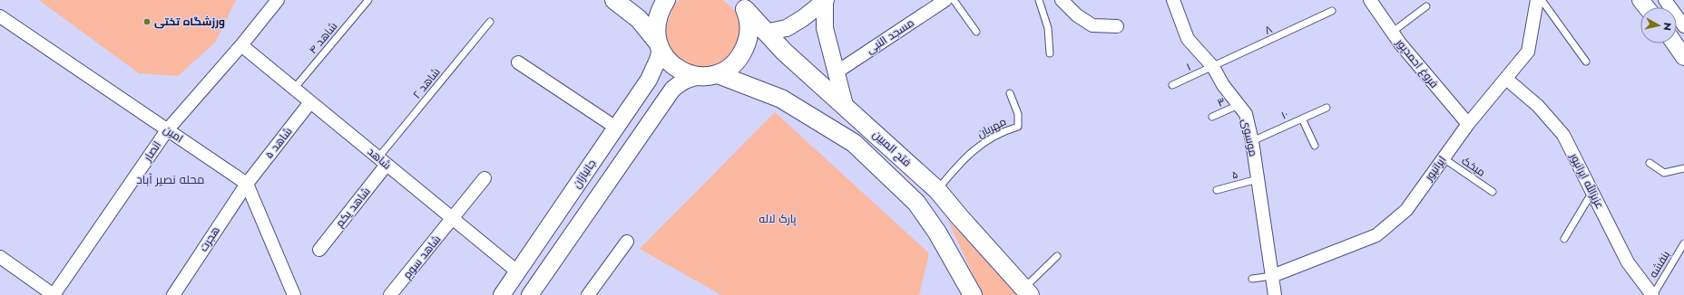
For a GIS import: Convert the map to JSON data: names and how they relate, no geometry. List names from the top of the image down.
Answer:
{
  "streets": {
    "main road": ["فتح المبین"],
    "street": [
      "مسجد النبی",
      "فروغ احمدپور",
      "امین",
      "موسوی",
      "شاهد ۵",
      "انصار",
      "شاهد",
      "ایرانپور",
      "جانبازان",
      "عزیزالله ایرانپور",
      "شاهد یکم",
      "هجرت",
      "شاهد سوم"
    ],
    "lane": [
      "۸",
      "شاهد ۴",
      "۱",
      "شاهد ۲",
      "۳",
      "۱۰",
      "مهربان",
      "میخک",
      "۵",
      "بنفشه"
    ]
  },
  "crossings": [
    ["۸", "۱"],
    ["۸", "موسوی"],
    ["شاهد ۴", "شاهد"],
    ["فروغ احمدپور", "ایرانپور"],
    ["۱", "موسوی"],
    ["شاهد ۲", "شاهد"],
    ["شاهد ۲", "شاهد یکم"],
    ["۳", "موسوی"],
    ["۱۰", "موسوی"],
    ["مهربان", "فتح المبین"],
    ["امین", "شاهد ۵"],
    ["امین", "انصار"],
    ["امین", "هجرت"],
    ["موسوی", "ایرانپور"],
    ["موسوی", "۵"],
    ["شاهد ۵", "شاهد"],
    ["شاهد ۵", "هجرت"],
    ["فتح المبین", "جانبازان"],
    ["انصار", "شاهد"],
    ["شاهد", "جانبازان"],
    ["شاهد", "شاهد یکم"],
    ["شاهد", "شاهد سوم"],
    ["میخک", "ایرانپور"],
    ["ایرانپور", "عزیزالله ایرانپور"],
    ["عزیزالله ایرانپور", "بنفشه"]
  ],
  "districts": ["محله نصیر آباد"],
  "parks": ["پارک لاله"],
  "places": ["ورزشگاه تختی"],
  "north": "right"
}
